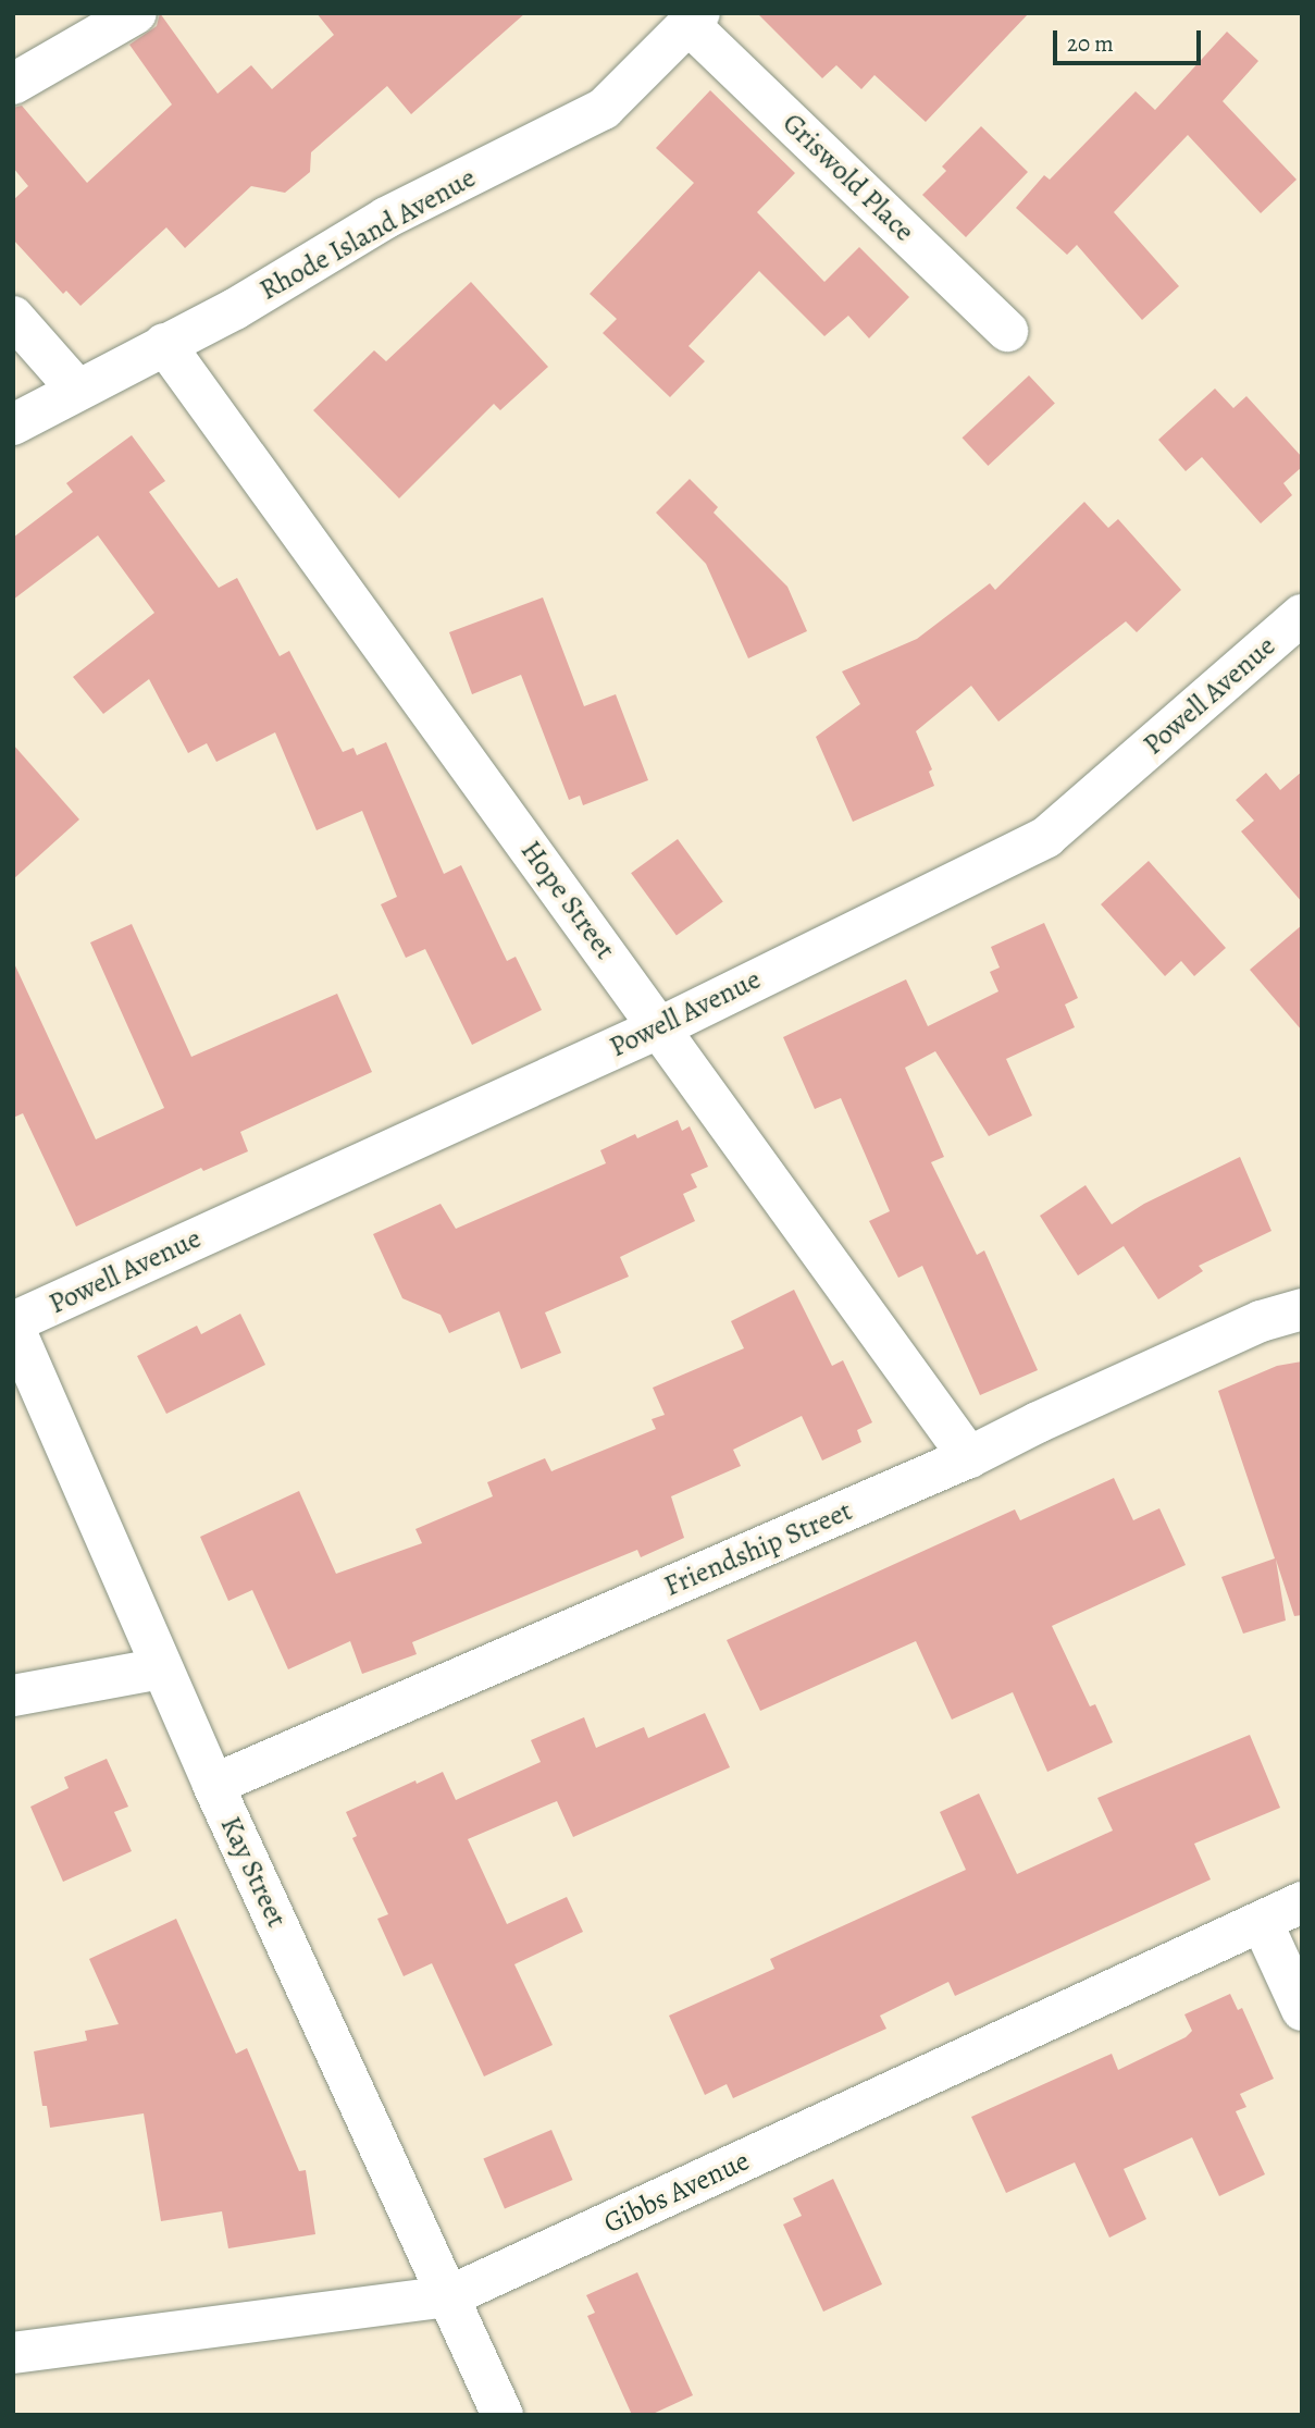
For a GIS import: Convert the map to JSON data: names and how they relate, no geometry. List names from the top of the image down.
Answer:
{
  "streets": {
    "street": [
      "Griswold Place",
      "Rhode Island Avenue",
      "Powell Avenue",
      "Hope Street",
      "Friendship Street",
      "Kay Street",
      "Gibbs Avenue"
    ]
  },
  "crossings": [
    ["Griswold Place", "Rhode Island Avenue"],
    ["Rhode Island Avenue", "Hope Street"],
    ["Powell Avenue", "Hope Street"],
    ["Powell Avenue", "Kay Street"],
    ["Hope Street", "Friendship Street"],
    ["Friendship Street", "Kay Street"],
    ["Kay Street", "Gibbs Avenue"]
  ],
  "scale_bar": "20 m"
}
